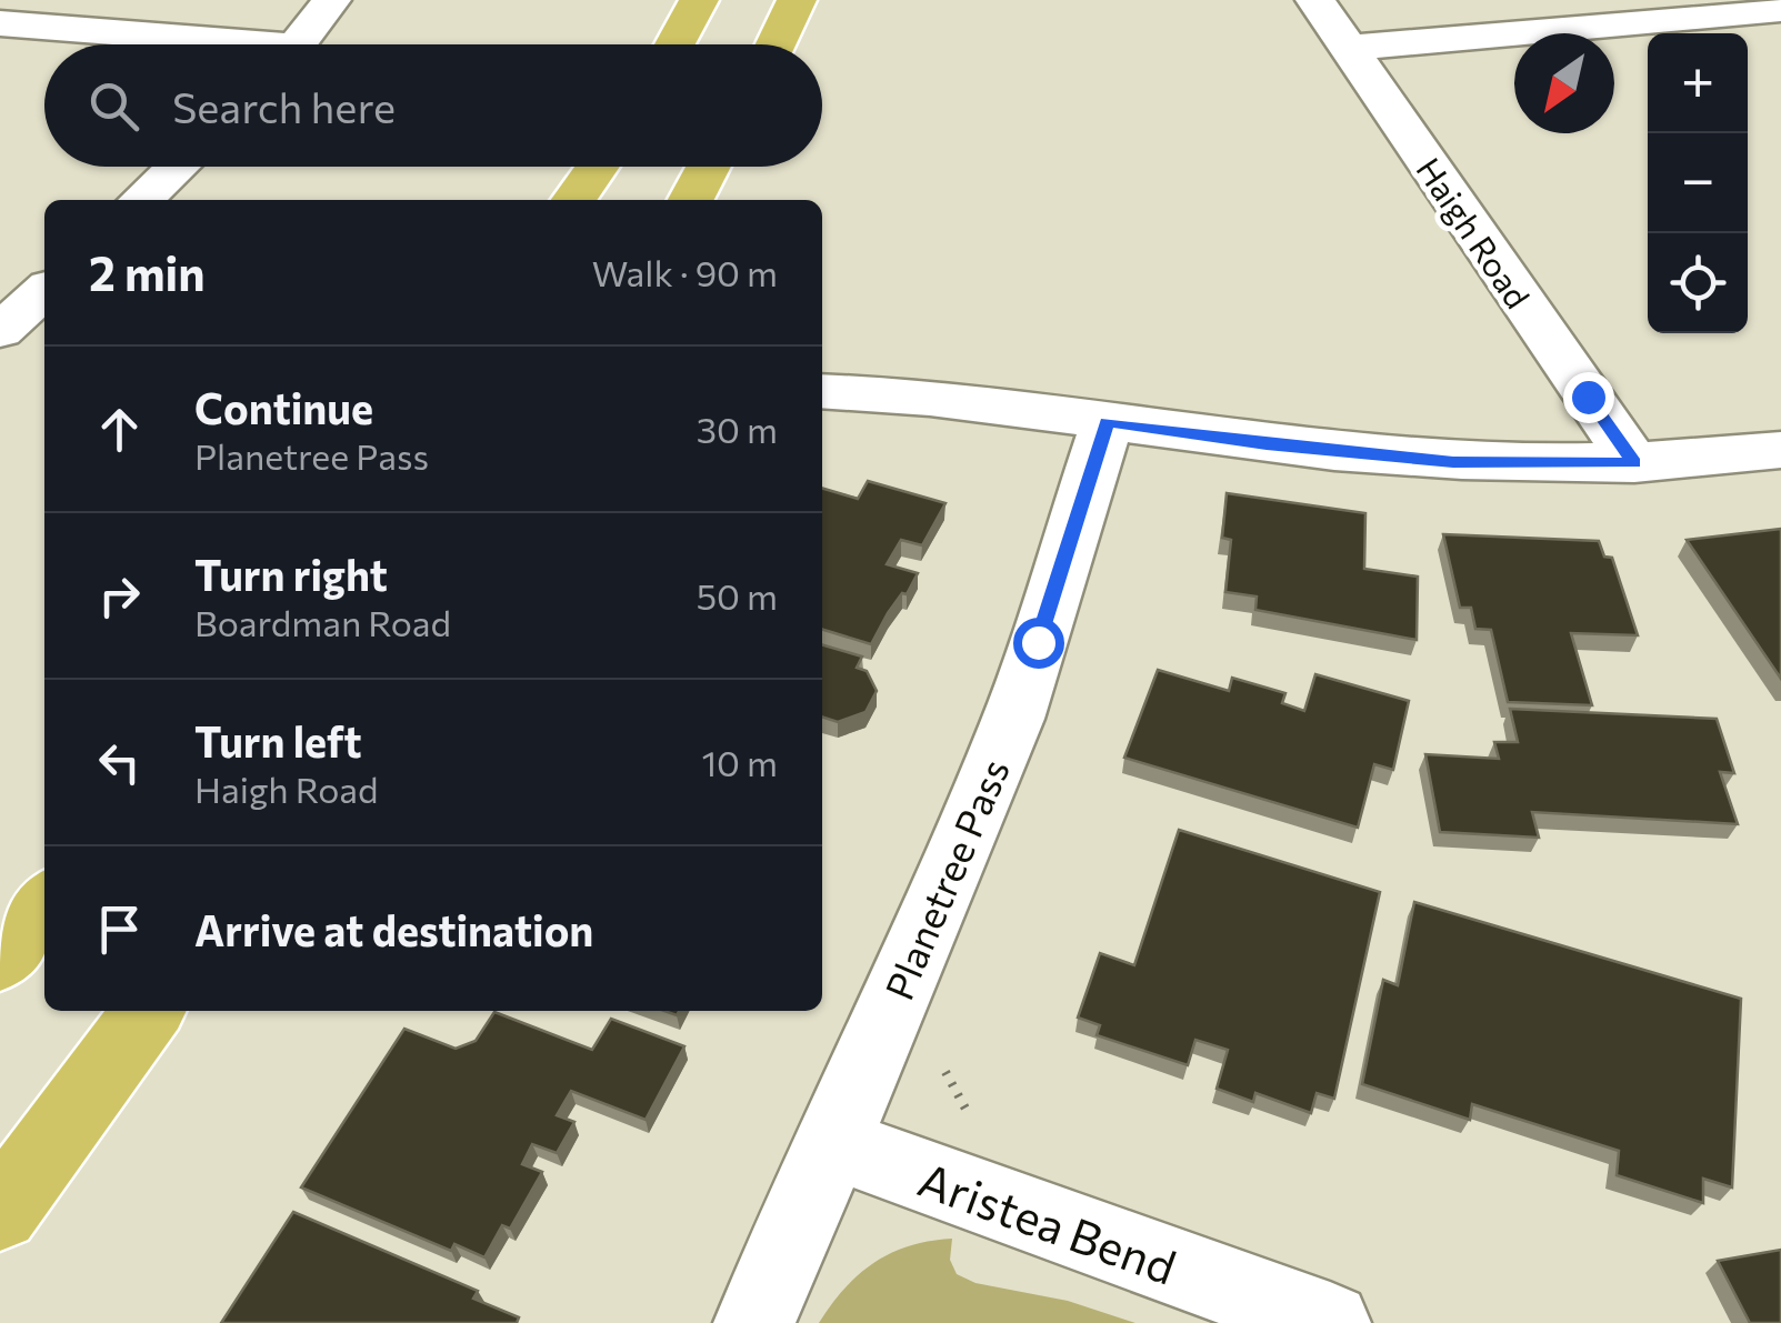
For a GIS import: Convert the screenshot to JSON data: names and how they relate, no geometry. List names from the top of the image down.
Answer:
{
  "streets": {
    "street": ["Haigh Road", "Planetree Pass", "Aristea Bend"]
  },
  "crossings": [
    ["Planetree Pass", "Aristea Bend"]
  ],
  "north": "bottom left",
  "page": {
    "map_buttons": ["+", "−"],
    "search": "Search here",
    "heading": ["2 min", "Walk · 90 m"],
    "list": [
      ["Continue", "Planetree Pass", "30 m"],
      ["Turn right", "Boardman Road", "50 m"],
      ["Turn left", "Haigh Road", "10 m"],
      "Arrive at destination"
    ]
  }
}
